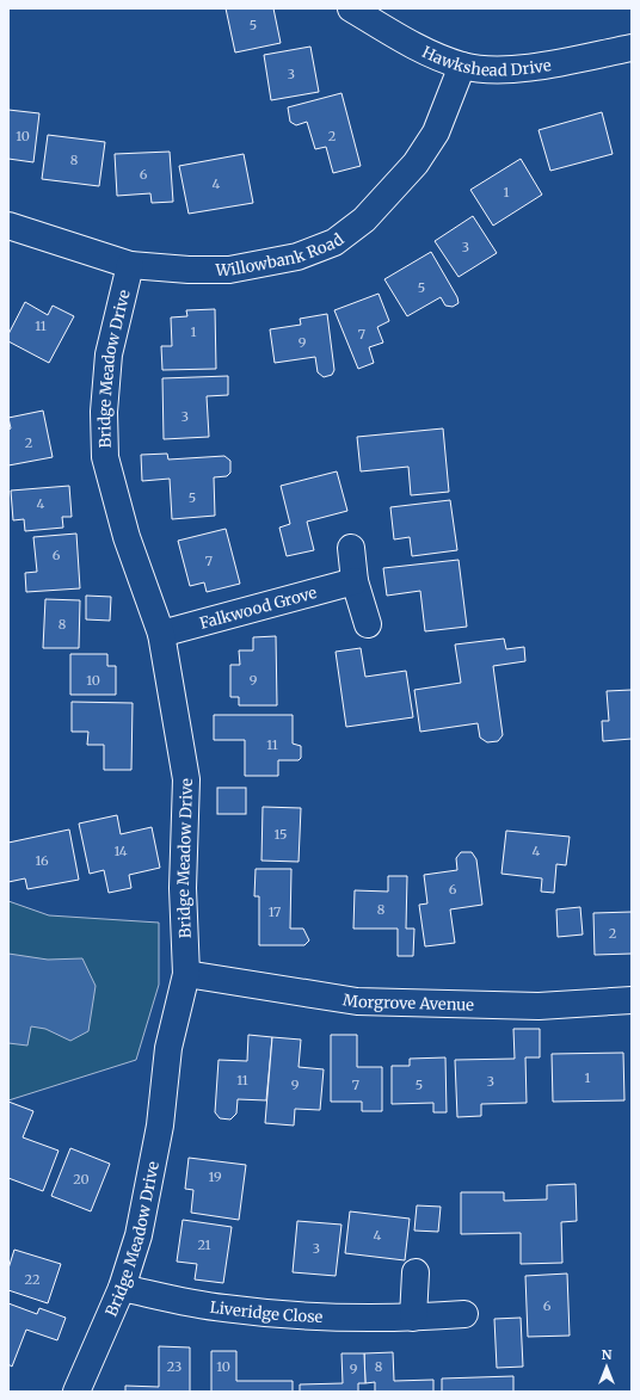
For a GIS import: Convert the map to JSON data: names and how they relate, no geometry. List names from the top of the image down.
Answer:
{
  "streets": {
    "street": [
      "Hawkshead Drive",
      "Willowbank Road",
      "Bridge Meadow Drive",
      "Falkwood Grove",
      "Morgrove Avenue",
      "Liveridge Close"
    ]
  },
  "crossings": [
    ["Hawkshead Drive", "Willowbank Road"],
    ["Willowbank Road", "Bridge Meadow Drive"],
    ["Bridge Meadow Drive", "Falkwood Grove"],
    ["Bridge Meadow Drive", "Morgrove Avenue"],
    ["Bridge Meadow Drive", "Liveridge Close"]
  ],
  "house_numbers": [
    "5",
    "3",
    "10",
    "2",
    "8",
    "6",
    "4",
    "1",
    "3",
    "5",
    "11",
    "1",
    "7",
    "9",
    "3",
    "2",
    "5",
    "4",
    "6",
    "7",
    "8",
    "10",
    "9",
    "11",
    "15",
    "14",
    "4",
    "16",
    "6",
    "8",
    "17",
    "2",
    "1",
    "11",
    "3",
    "9",
    "7",
    "5",
    "19",
    "20",
    "4",
    "21",
    "3",
    "22",
    "6",
    "23",
    "10",
    "8",
    "9"
  ],
  "north": "top"
}
